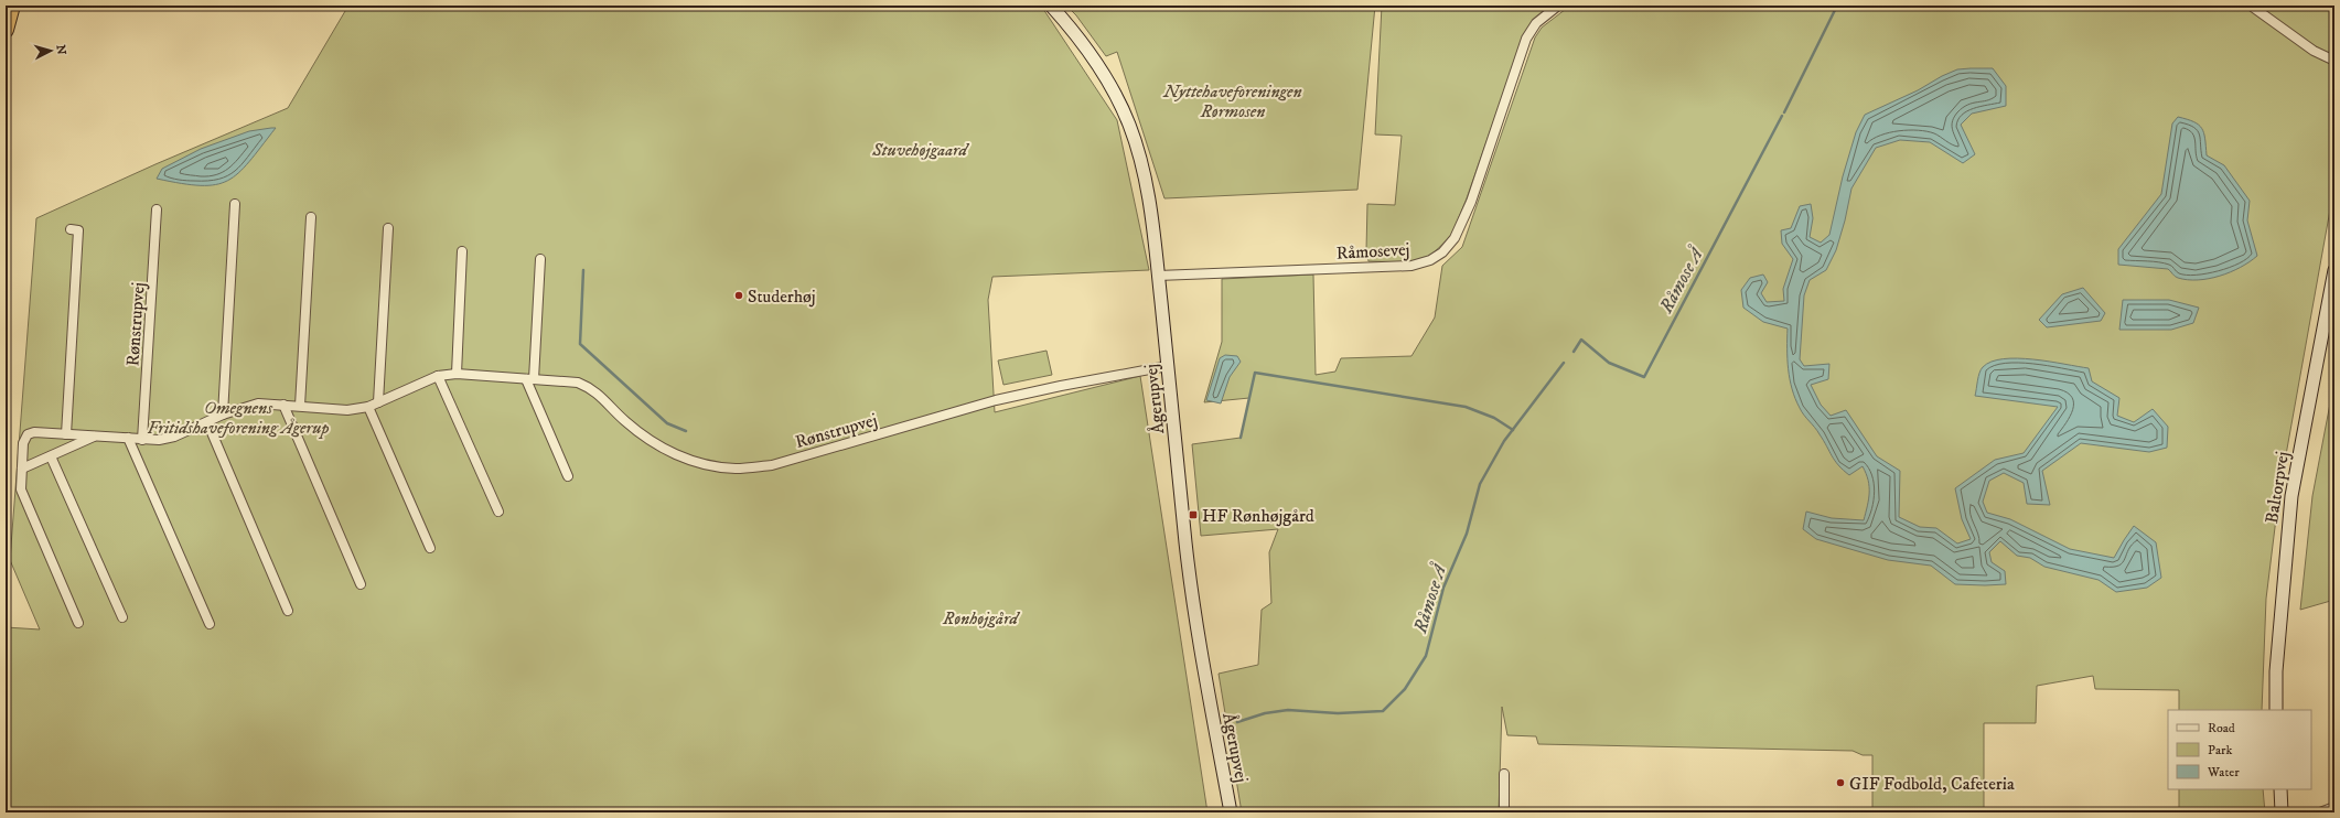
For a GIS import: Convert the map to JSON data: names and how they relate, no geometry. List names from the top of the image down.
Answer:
{
  "streets": {
    "street": [
      "Råmosevej",
      "Rønstrupvej",
      "Ågerupvej",
      "Baltorpvej"
    ]
  },
  "crossings": [
    ["Råmosevej", "Ågerupvej"],
    ["Rønstrupvej", "Ågerupvej"]
  ],
  "water": ["Råmose Å"],
  "parks": [
    "Nyttehaveforeningen Rørmosen",
    "Stuvehøjgaard",
    "Omegnens Fritidshaveforening Ågerup",
    "Rønhøjgård"
  ],
  "places": {
    "other": ["Studerhøj", "GIF Fodbold, Cafeteria"],
    "transit": ["HF Rønhøjgård"]
  },
  "legend": ["Road", "Park", "Water"],
  "north": "right"
}
